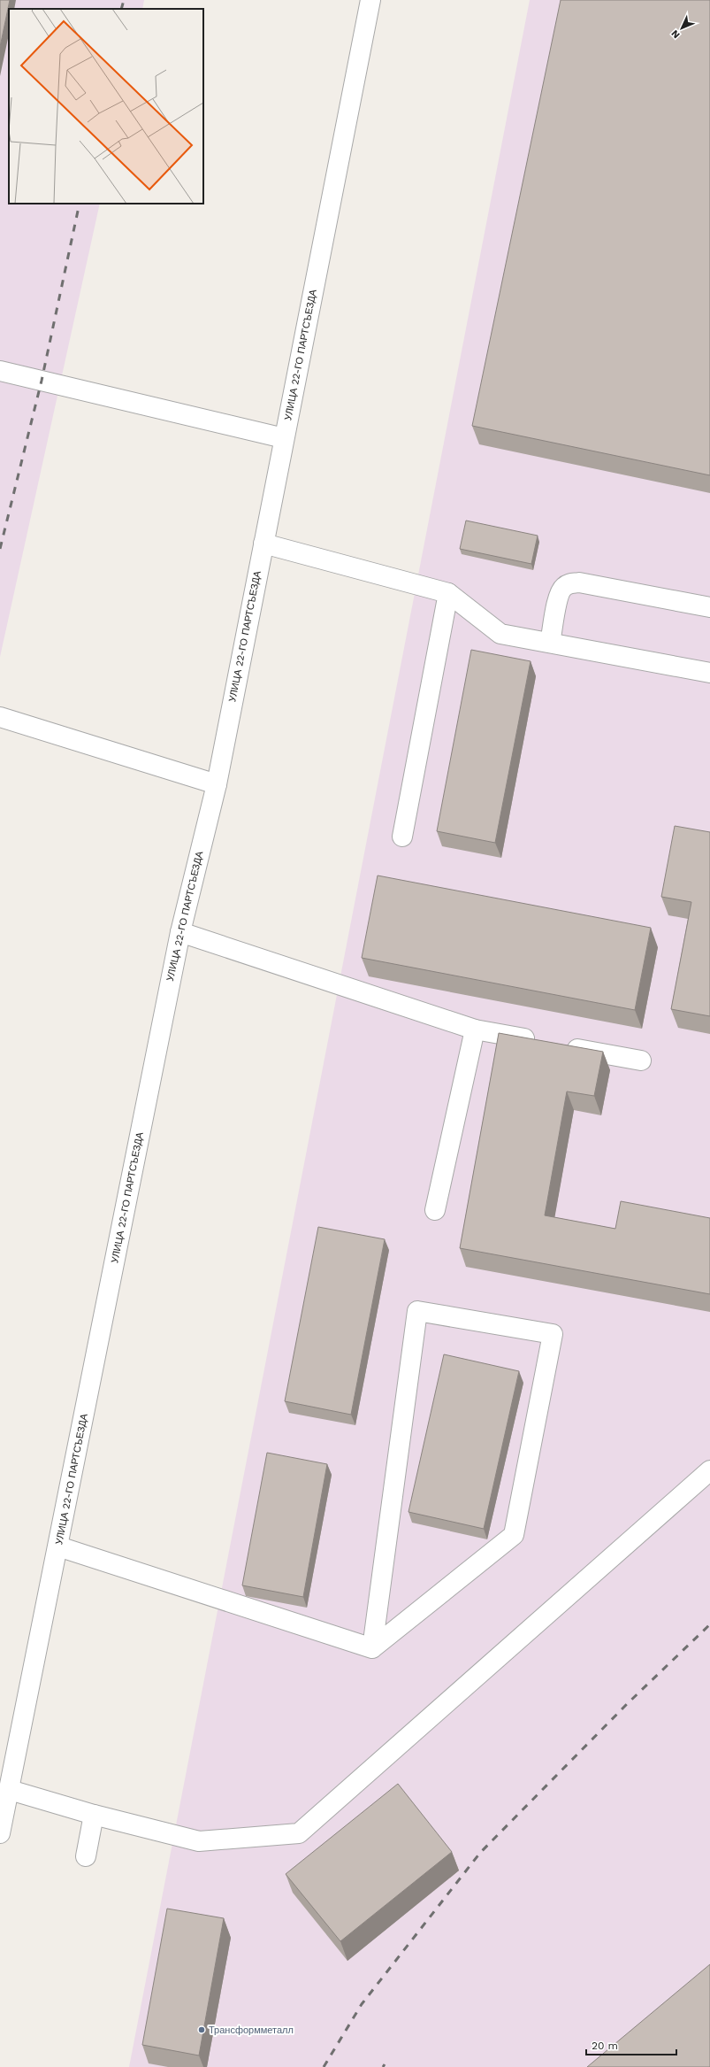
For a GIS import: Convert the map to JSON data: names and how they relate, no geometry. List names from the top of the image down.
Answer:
{
  "streets": {
    "street": ["УЛИЦА 22-ГО ПАРТСЪЕЗДА"]
  },
  "places": ["Трансформметалл"],
  "scale_bar": "20 m",
  "north": "bottom left"
}
